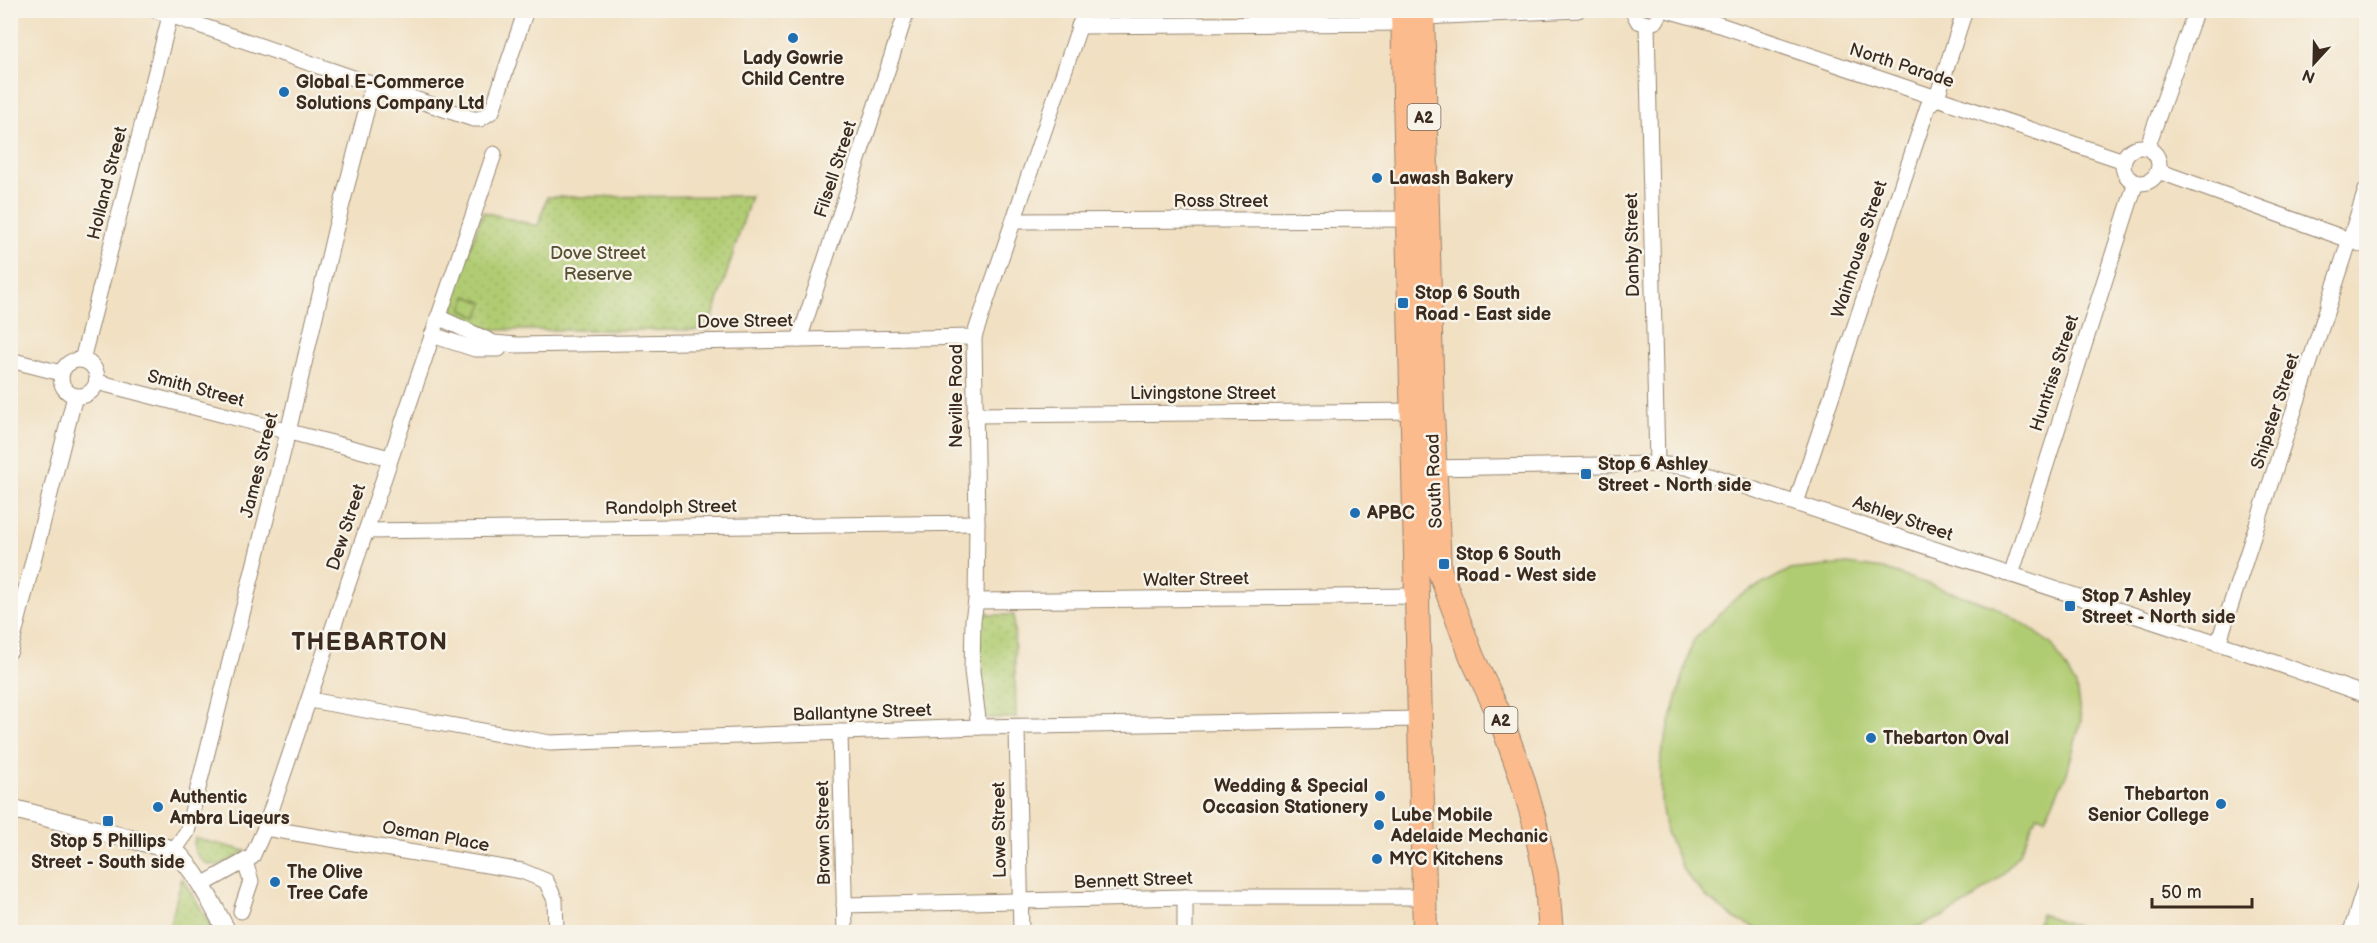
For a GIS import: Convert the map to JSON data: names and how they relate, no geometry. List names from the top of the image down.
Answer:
{
  "streets": {
    "highway": ["A2", "South Road"],
    "street": [
      "North Parade",
      "Filsell Street",
      "Holland Street",
      "Ross Street",
      "Danby Street",
      "Wainhouse Street",
      "Dove Street",
      "Huntriss Street",
      "Smith Street",
      "Livingstone Street",
      "Neville Road",
      "Shipster Street",
      "James Street",
      "Randolph Street",
      "Ashley Street",
      "Dew Street",
      "Walter Street",
      "Ballantyne Street",
      "Lowe Street",
      "Brown Street",
      "Osman Place",
      "Bennett Street"
    ]
  },
  "crossings": [
    ["North Parade", "Wainhouse Street"],
    ["North Parade", "Huntriss Street"],
    ["Filsell Street", "Dove Street"],
    ["Holland Street", "Smith Street"],
    ["Ross Street", "Neville Road"],
    ["Ross Street", "South Road"],
    ["Danby Street", "Ashley Street"],
    ["Wainhouse Street", "Ashley Street"],
    ["Dove Street", "Neville Road"],
    ["Dove Street", "Dew Street"],
    ["Huntriss Street", "Ashley Street"],
    ["Smith Street", "James Street"],
    ["Smith Street", "Dew Street"],
    ["Livingstone Street", "Neville Road"],
    ["Livingstone Street", "South Road"],
    ["Neville Road", "Randolph Street"],
    ["Neville Road", "Walter Street"],
    ["Neville Road", "Ballantyne Street"],
    ["Shipster Street", "Ashley Street"],
    ["South Road", "Ashley Street"],
    ["South Road", "Walter Street"],
    ["South Road", "Ballantyne Street"],
    ["South Road", "Bennett Street"],
    ["Randolph Street", "Dew Street"],
    ["Dew Street", "Ballantyne Street"],
    ["Dew Street", "Osman Place"],
    ["Ballantyne Street", "Lowe Street"],
    ["Ballantyne Street", "Brown Street"],
    ["Lowe Street", "Bennett Street"],
    ["Brown Street", "Bennett Street"]
  ],
  "districts": ["THEBARTON"],
  "parks": ["Dove Street Reserve"],
  "places": {
    "other": [
      "Lady Gowrie Child Centre",
      "Global E-Commerce Solutions Company Ltd",
      "Lawash Bakery",
      "APBC",
      "Thebarton Oval",
      "Wedding & Special Occasion Stationery",
      "Thebarton Senior College",
      "Authentic Ambra Liqeurs",
      "Lube Mobile Adelaide Mechanic",
      "MYC Kitchens",
      "The Olive Tree Cafe"
    ],
    "transit": [
      "Stop 6 South Road - East side",
      "Stop 6 Ashley Street - North side",
      "Stop 6 South Road - West side",
      "Stop 7 Ashley Street - North side",
      "Stop 5 Phillips Street - South side"
    ]
  },
  "scale_bar": "50 m",
  "north": "bottom"
}
